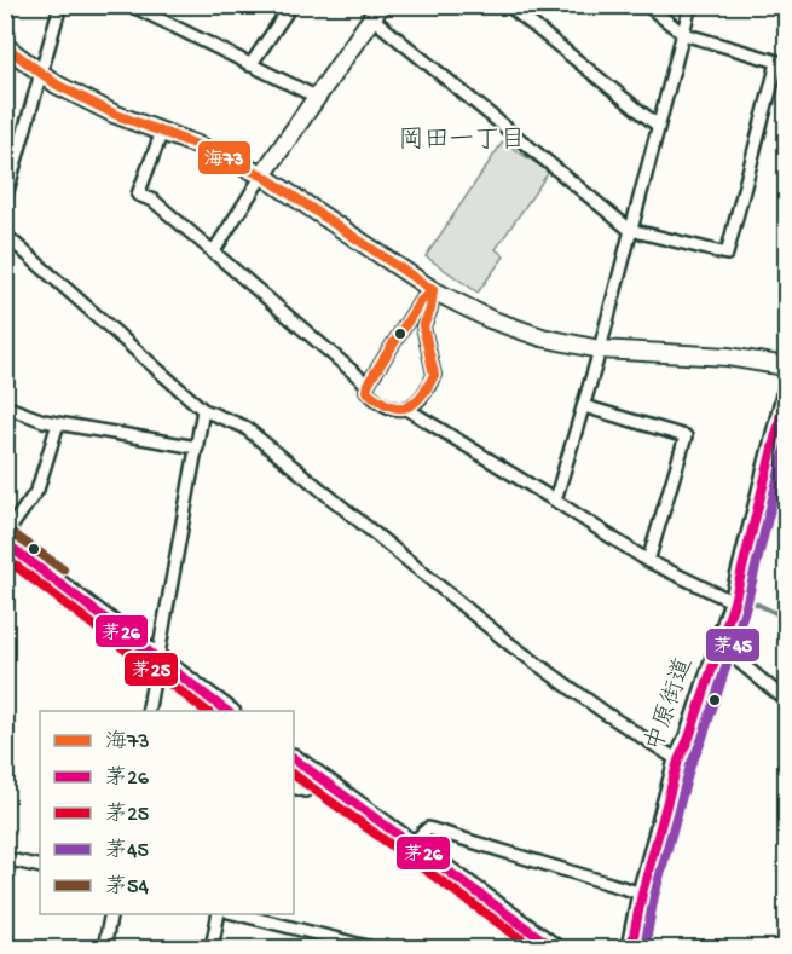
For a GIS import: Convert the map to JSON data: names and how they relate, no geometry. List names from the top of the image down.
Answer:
{
  "streets": {
    "main road": ["中原街道"]
  },
  "districts": ["岡田一丁目"],
  "lines": [
    "transit line 海73",
    "transit line 茅26",
    "transit line 茅45",
    "transit line 茅54",
    "transit line 茅25"
  ],
  "legend": [
    "海73",
    "茅26",
    "茅25",
    "茅45",
    "茅54"
  ]
}
